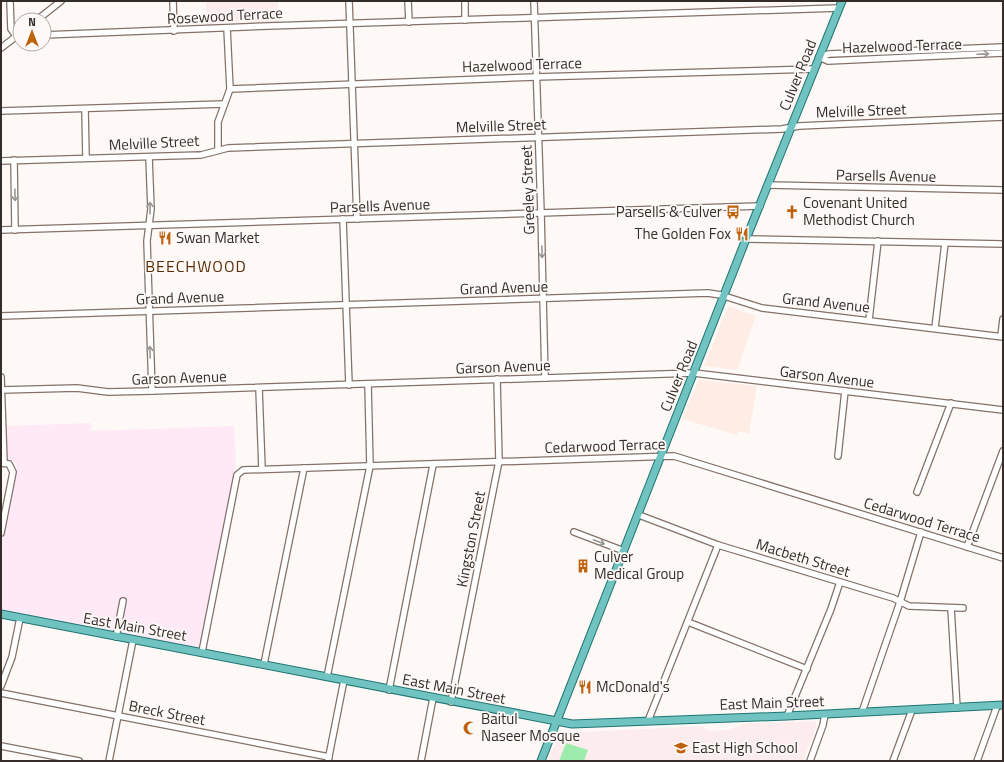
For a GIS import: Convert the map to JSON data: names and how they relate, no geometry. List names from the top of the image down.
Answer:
{
  "streets": {
    "main road": ["Culver Road", "East Main Street"],
    "street": [
      "Rosewood Terrace",
      "Hazelwood Terrace",
      "Melville Street",
      "Parsells Avenue",
      "Greeley Street",
      "Grand Avenue",
      "Garson Avenue",
      "Cedarwood Terrace",
      "Kingston Street",
      "Macbeth Street",
      "Breck Street"
    ]
  },
  "crossings": [
    ["Rosewood Terrace", "Culver Road"],
    ["Rosewood Terrace", "Greeley Street"],
    ["Hazelwood Terrace", "Culver Road"],
    ["Hazelwood Terrace", "Greeley Street"],
    ["Culver Road", "Melville Street"],
    ["Culver Road", "Parsells Avenue"],
    ["Culver Road", "Grand Avenue"],
    ["Culver Road", "Garson Avenue"],
    ["Culver Road", "Cedarwood Terrace"],
    ["Culver Road", "Macbeth Street"],
    ["Culver Road", "East Main Street"],
    ["Melville Street", "Greeley Street"],
    ["Parsells Avenue", "Greeley Street"],
    ["Greeley Street", "Grand Avenue"],
    ["Greeley Street", "Garson Avenue"],
    ["Garson Avenue", "Kingston Street"],
    ["Cedarwood Terrace", "Kingston Street"],
    ["Cedarwood Terrace", "East Main Street"],
    ["Kingston Street", "East Main Street"]
  ],
  "districts": ["BEECHWOOD"],
  "places": {
    "bus stop": ["Parsells & Culver"],
    "church": ["Covenant United Methodist Church"],
    "restaurant": ["The Golden Fox", "Swan Market", "McDonald's"],
    "building": ["Culver Medical Group"],
    "mosque": ["Baitul Naseer Mosque"],
    "school or university": ["East High School"]
  },
  "north": "top"
}
